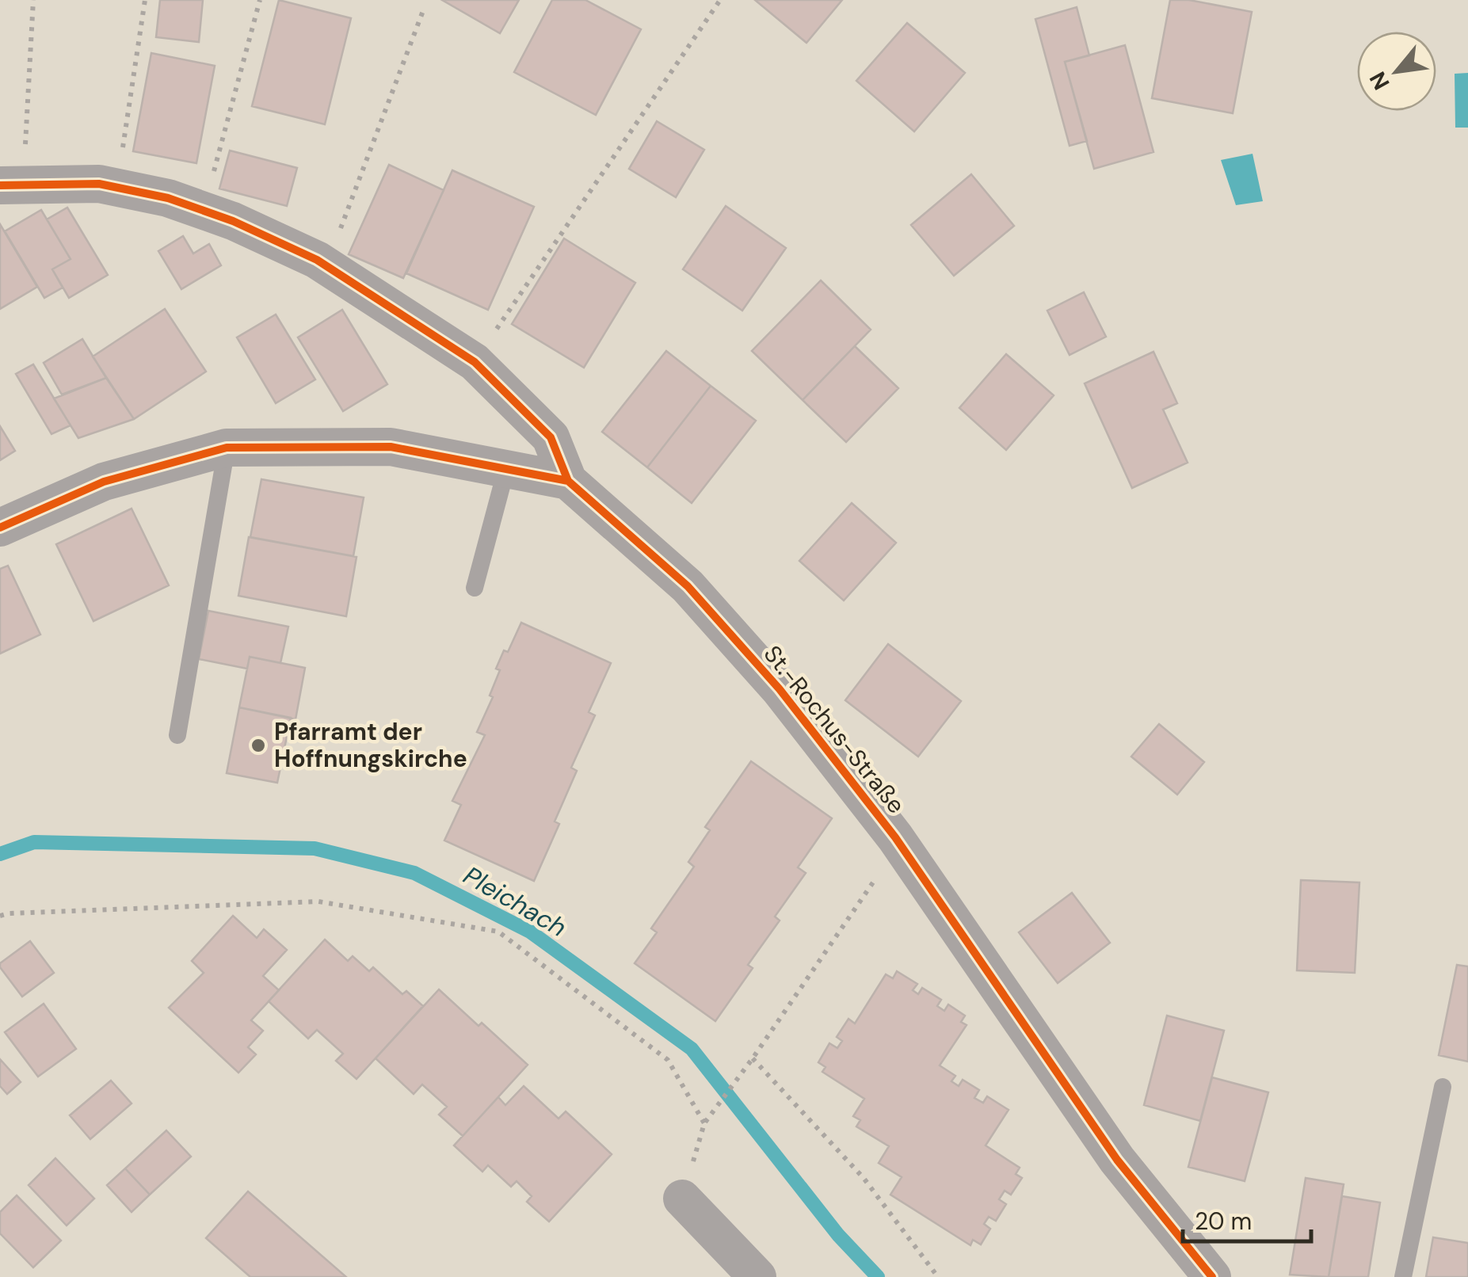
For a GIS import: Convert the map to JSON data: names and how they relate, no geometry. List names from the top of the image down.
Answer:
{
  "streets": {
    "street": ["St.-Rochus-Straße"]
  },
  "water": ["Pleichach"],
  "places": ["Pfarramt der Hoffnungskirche"],
  "scale_bar": "20 m",
  "north": "bottom left"
}
